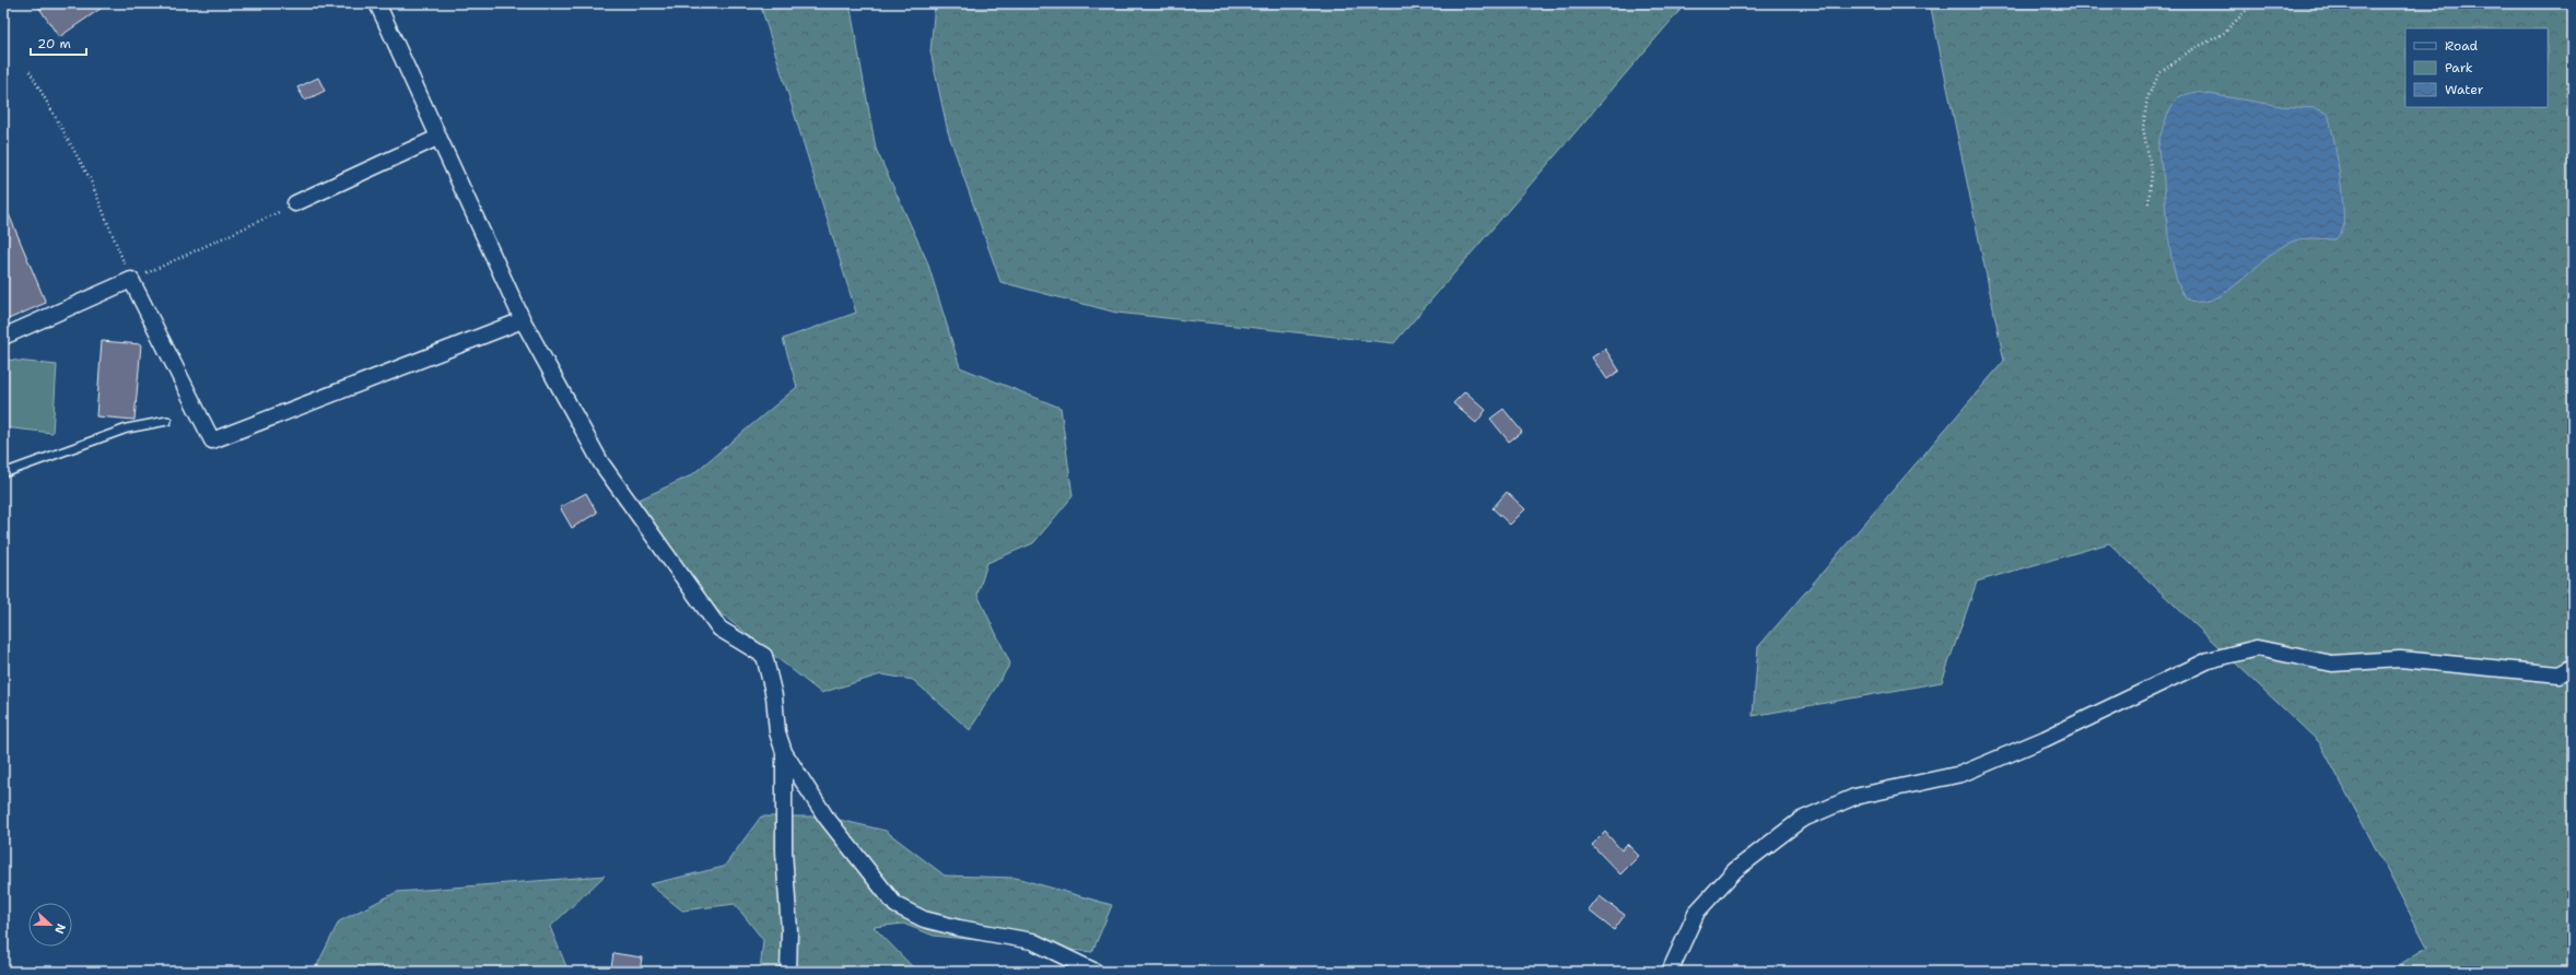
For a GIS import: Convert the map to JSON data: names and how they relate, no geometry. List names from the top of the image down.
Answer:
{
  "legend": ["Road", "Park", "Water"],
  "scale_bar": "20 m",
  "north": "right"
}
